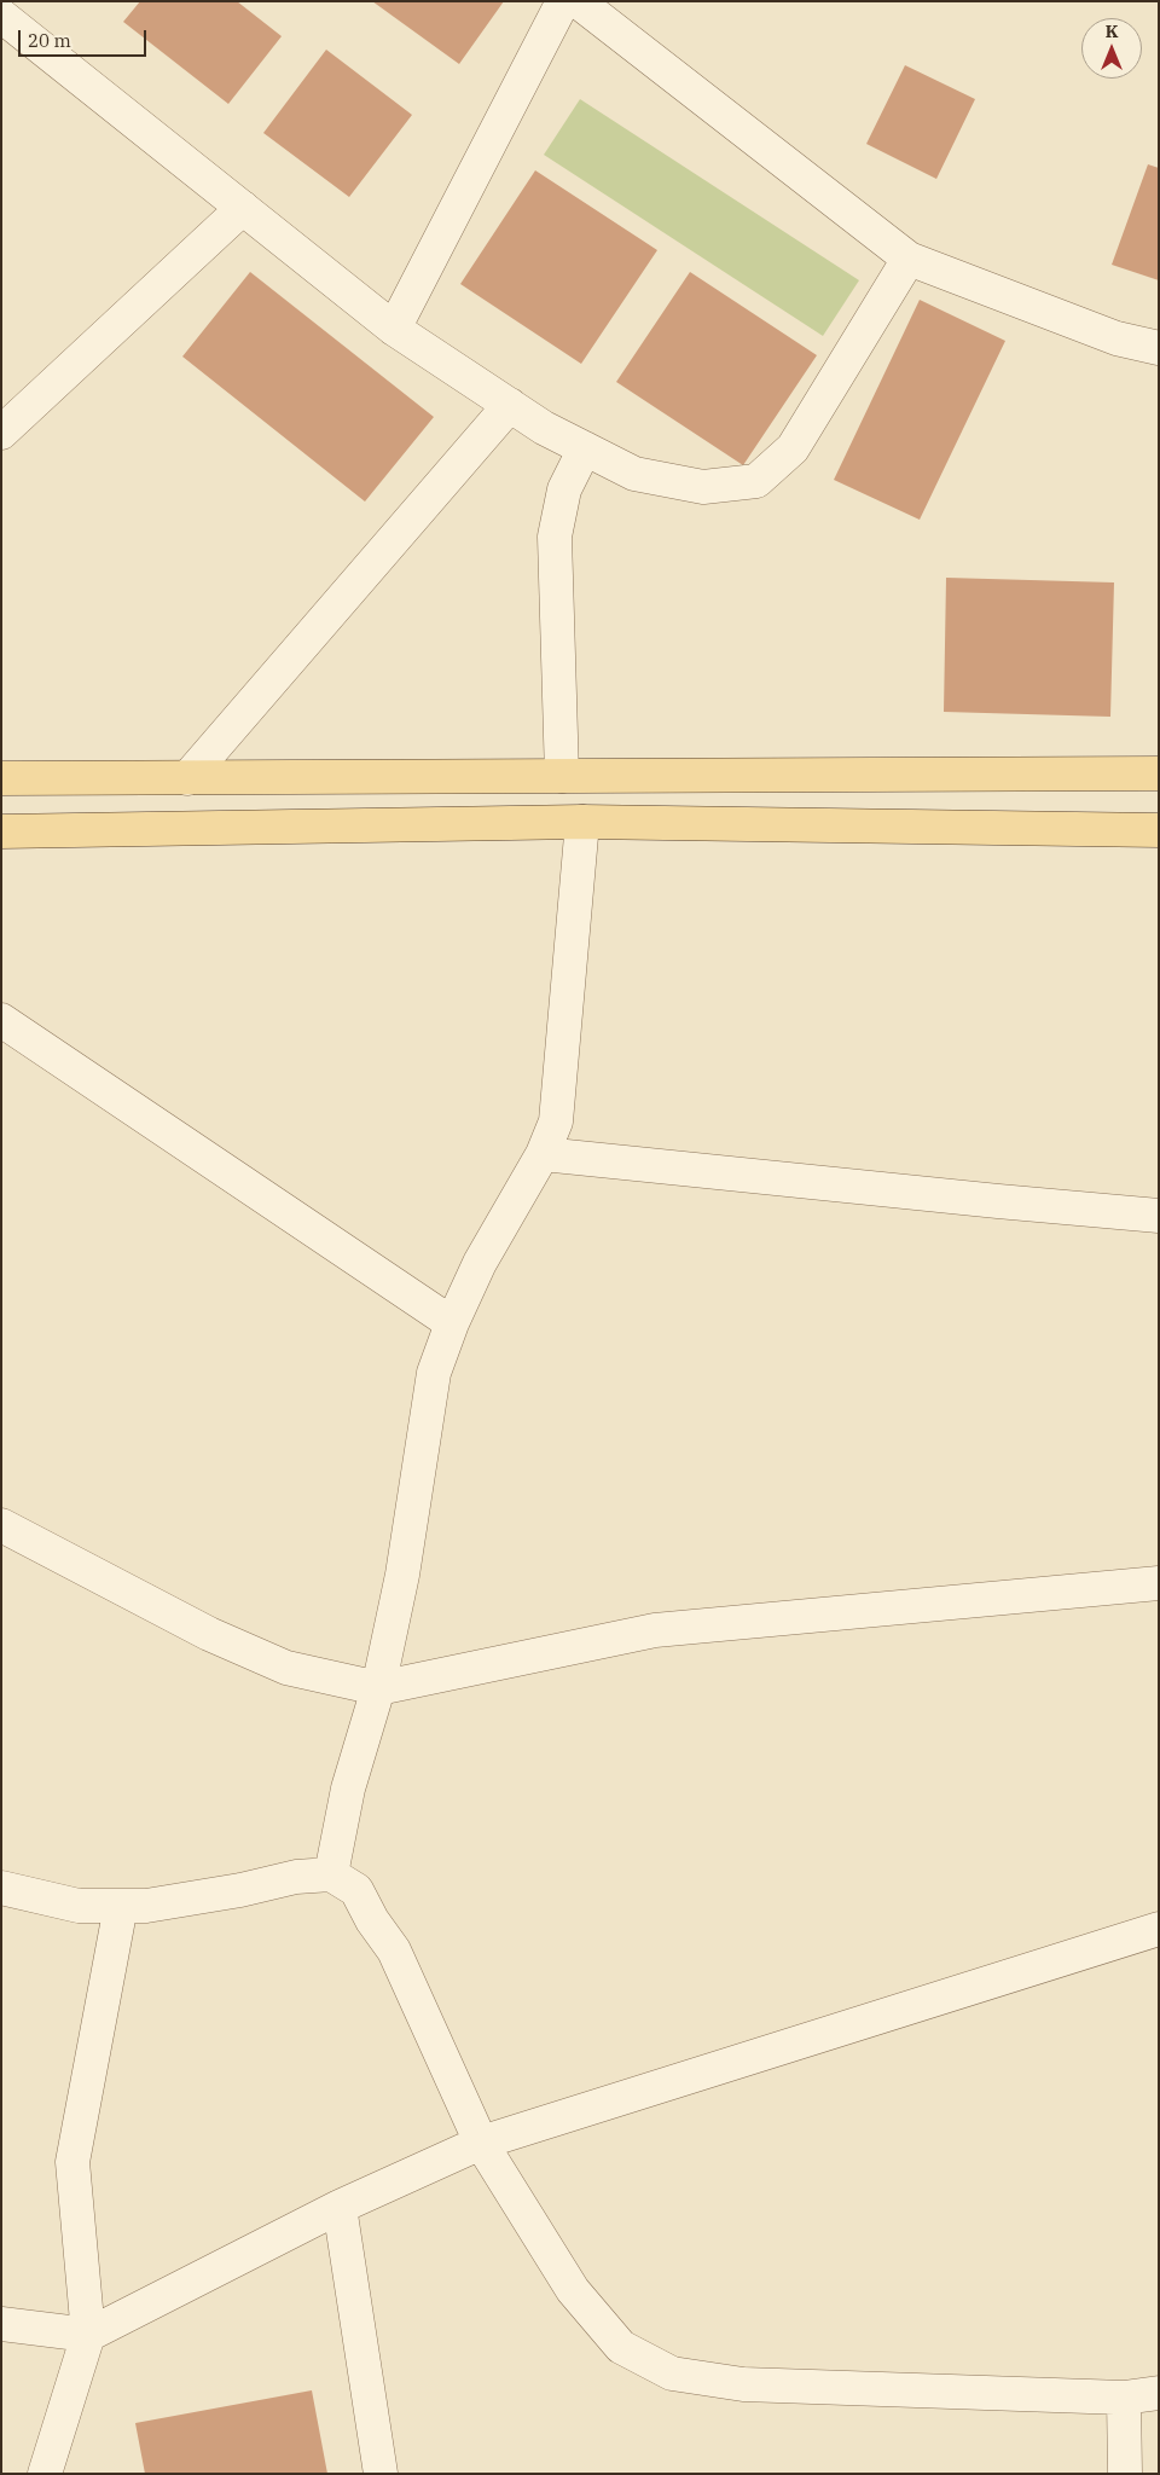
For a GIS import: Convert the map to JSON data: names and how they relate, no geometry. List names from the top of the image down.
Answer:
{
  "scale_bar": "20 m",
  "north": "top"
}
